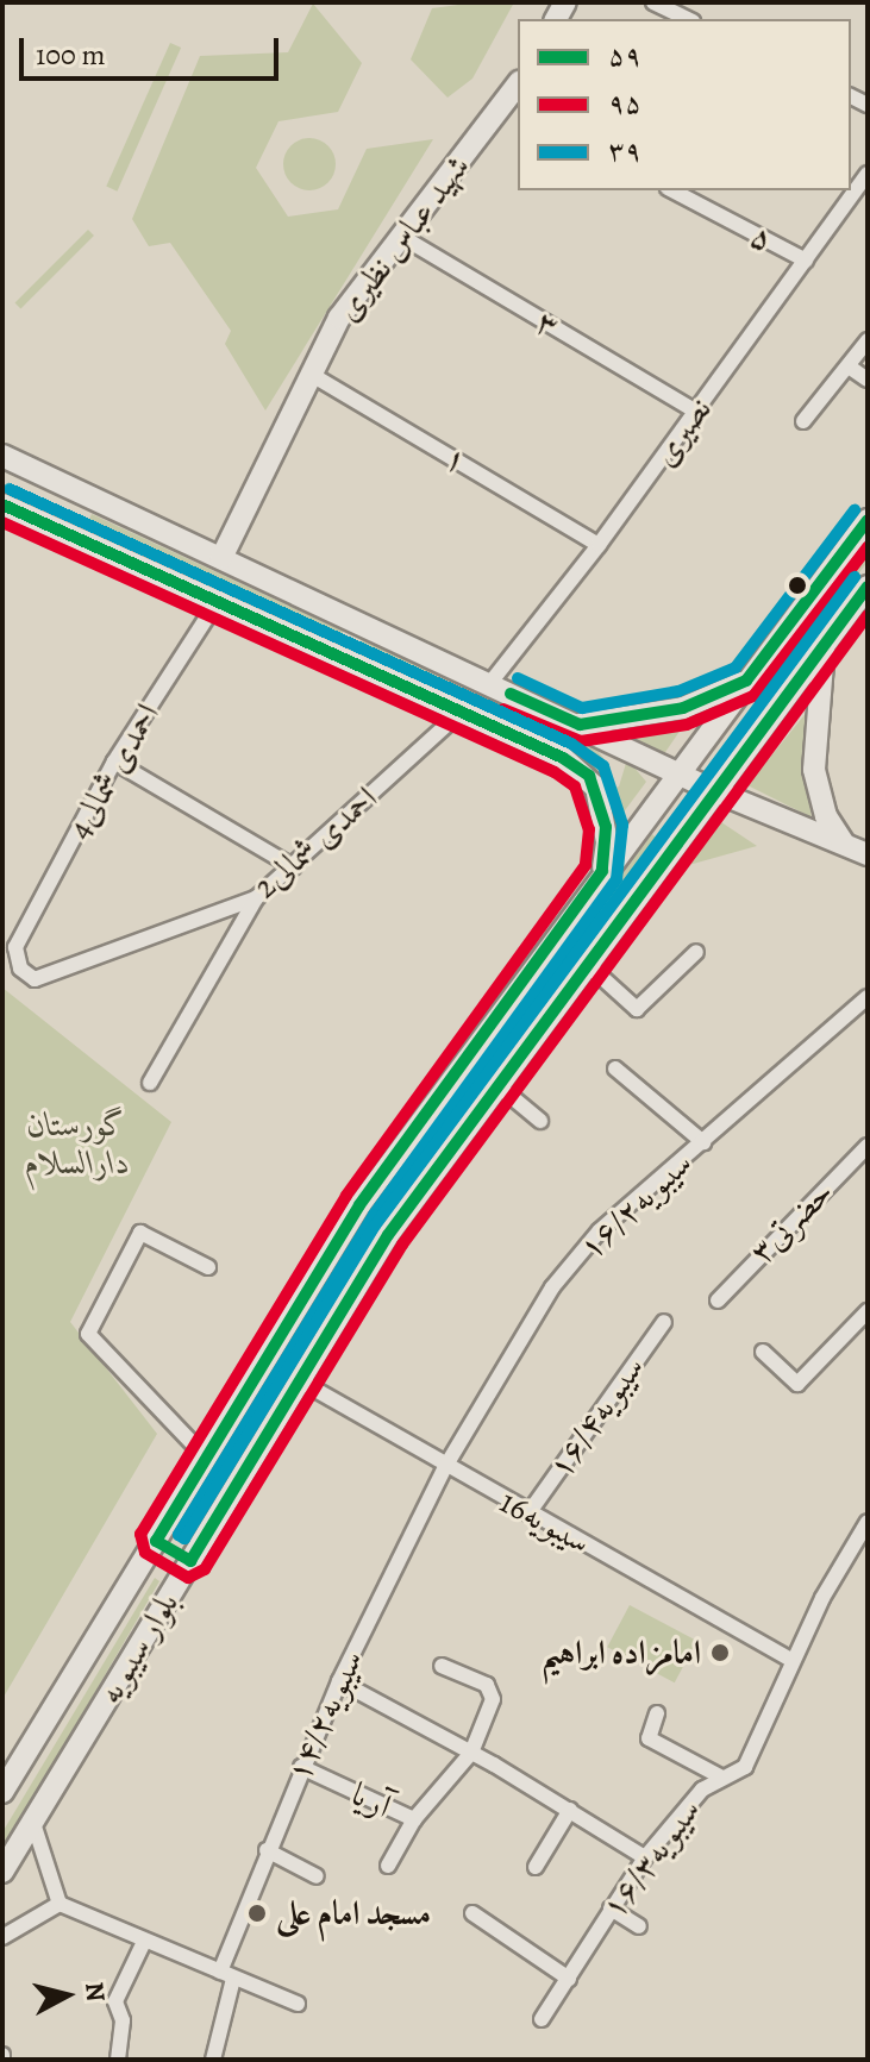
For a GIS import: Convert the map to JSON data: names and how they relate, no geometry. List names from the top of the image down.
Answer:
{
  "streets": {
    "main road": ["شهید عباس نظیری", "بلوار سیبویه"],
    "street": [
      "۵",
      "۳",
      "نصیری",
      "۱",
      "4احمدی شمالی",
      "2احمدی شمالی",
      "سیبویه۱۶/۲",
      "حضرتی۳",
      "سیبویه۱۶/۴",
      "سیبویه16",
      "سیبویه۱۴/۲",
      "آریا",
      "سیبویه۱۶/۳"
    ]
  },
  "crossings": [
    ["شهید عباس نظیری", "۳"],
    ["شهید عباس نظیری", "۱"],
    ["۵", "نصیری"],
    ["۳", "نصیری"],
    ["نصیری", "۱"],
    ["4احمدی شمالی", "2احمدی شمالی"],
    ["سیبویه۱۶/۲", "سیبویه16"],
    ["سیبویه۱۶/۲", "سیبویه۱۴/۲"],
    ["سیبویه۱۶/۴", "سیبویه16"],
    ["سیبویه16", "بلوار سیبویه"],
    ["سیبویه16", "سیبویه۱۴/۲"],
    ["سیبویه16", "سیبویه۱۶/۳"],
    ["سیبویه۱۴/۲", "آریا"]
  ],
  "parks": ["گورستان دارالسلام"],
  "places": ["امامزاده ابراهیم", "مسجد امام علی"],
  "lines": ["transit line ۳۹", "transit line ۵۹", "transit line ۹۵"],
  "legend": ["۵۹", "۹۵", "۳۹"],
  "scale_bar": "100 m",
  "north": "right"
}
